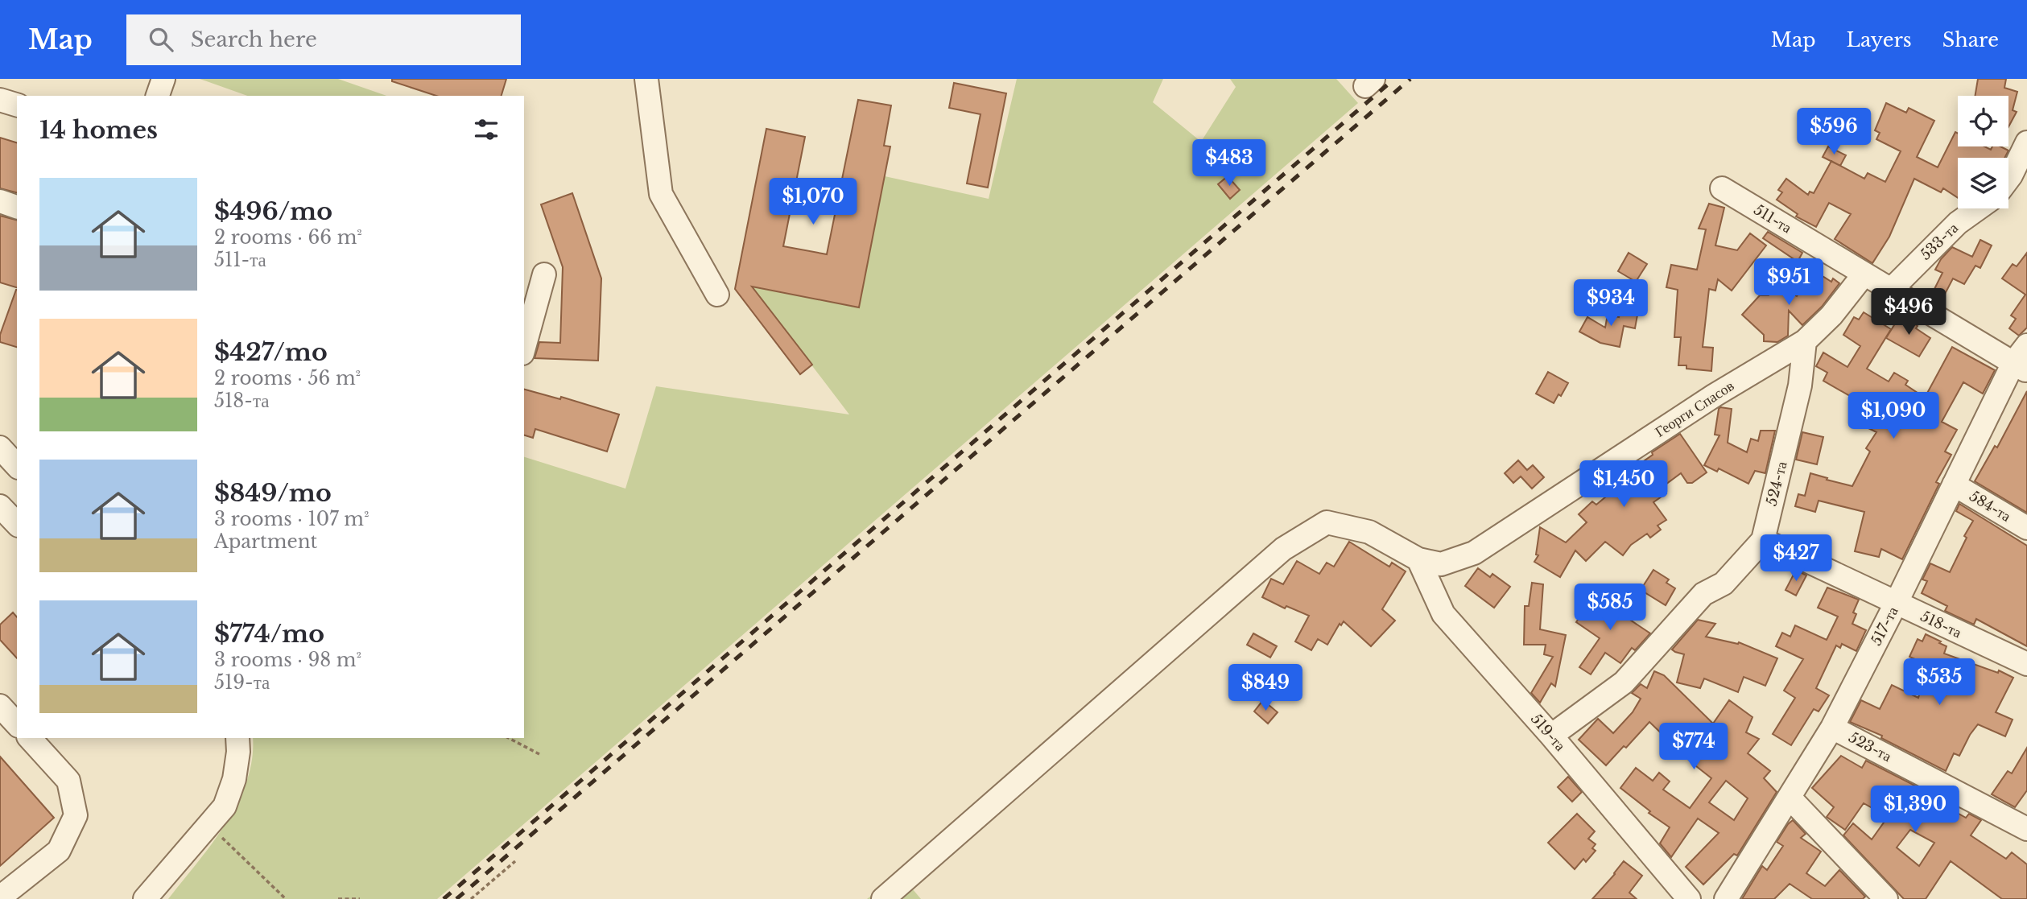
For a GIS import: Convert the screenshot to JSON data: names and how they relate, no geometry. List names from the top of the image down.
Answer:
{
  "streets": {
    "street": [
      "511-та",
      "533-та",
      "Георги Спасов",
      "524-та",
      "584-та",
      "518-та",
      "517-та",
      "519-та",
      "523-та"
    ]
  },
  "crossings": [
    ["511-та", "533-та"],
    ["511-та", "Георги Спасов"],
    ["511-та", "517-та"],
    ["Георги Спасов", "524-та"],
    ["Георги Спасов", "519-та"],
    ["524-та", "518-та"],
    ["524-та", "519-та"],
    ["584-та", "517-та"],
    ["518-та", "517-та"],
    ["517-та", "523-та"]
  ],
  "page": {
    "header": "Map",
    "search": "Search here",
    "nav": ["Map", "Layers", "Share"],
    "heading": "14 homes",
    "price": [
      "$596",
      "$483",
      "$1,070",
      "$951",
      "$934",
      "$496",
      "$1,090",
      "$1,450",
      "$427",
      "$585",
      "$535",
      "$849",
      "$774",
      "$1,390"
    ],
    "list": [
      {
        "name": "$496/mo",
        "note": "2 rooms · 66 m² · 511-та"
      },
      {
        "name": "$427/mo",
        "note": "2 rooms · 56 m² · 518-та"
      },
      {
        "name": "$849/mo",
        "note": "3 rooms · 107 m² · Apartment"
      },
      {
        "name": "$774/mo",
        "note": "3 rooms · 98 m² · 519-та"
      }
    ]
  }
}
